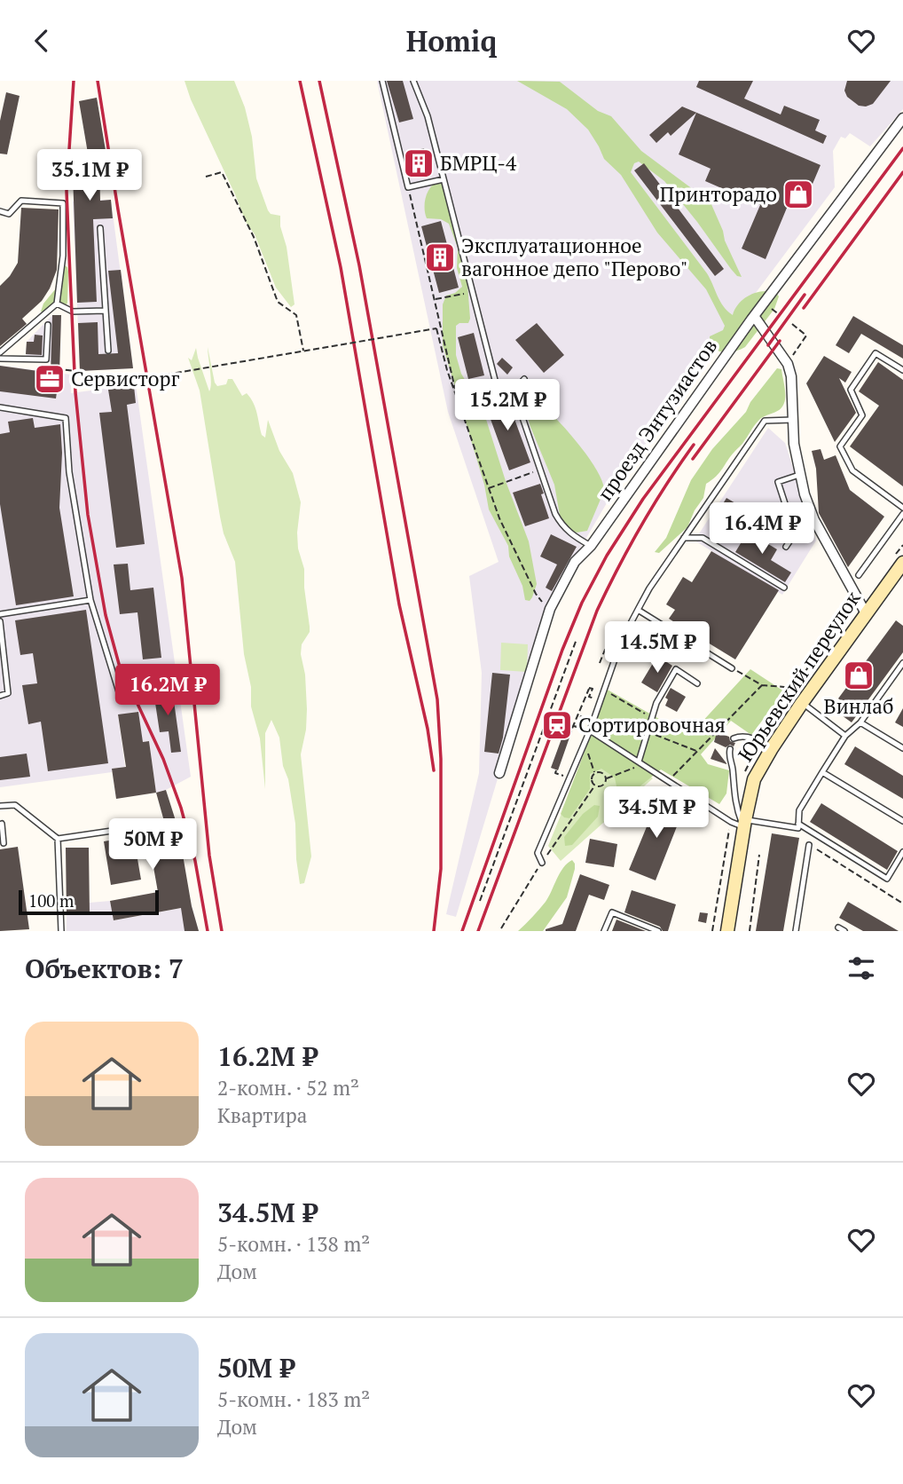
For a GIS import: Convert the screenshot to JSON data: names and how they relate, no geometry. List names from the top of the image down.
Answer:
{
  "streets": {
    "street": ["проезд Энтузиастов", "Юрьевский переулок"]
  },
  "places": {
    "building": ["БМРЦ-4", "Эксплуатационное вагонное депо \"Перово\""],
    "shop": ["Принторадо", "Винлаб"],
    "office": ["Сервисторг"],
    "station": ["Сортировочная"]
  },
  "scale_bar": "100 m",
  "page": {
    "header": "Homiq",
    "price": [
      "35.1M ₽",
      "15.2M ₽",
      "16.4M ₽",
      "14.5M ₽",
      "16.2M ₽",
      "34.5M ₽",
      "50M ₽"
    ],
    "scale": "100 m",
    "heading": "Объектов: 7",
    "list": [
      {
        "name": "16.2M ₽",
        "note": "2-комн. · 52 m² · Квартира"
      },
      {
        "name": "34.5M ₽",
        "note": "5-комн. · 138 m² · Дом"
      },
      {
        "name": "50M ₽",
        "note": "5-комн. · 183 m² · Дом"
      }
    ]
  }
}
